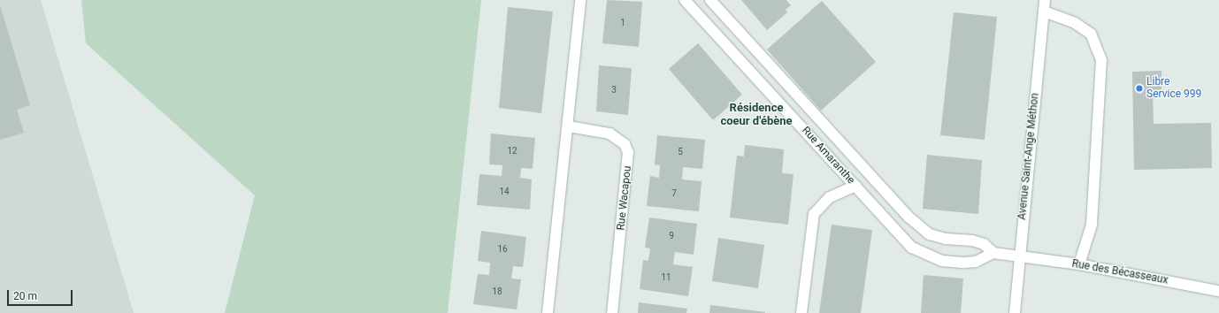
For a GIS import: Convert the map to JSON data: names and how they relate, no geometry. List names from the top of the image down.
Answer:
{
  "streets": {
    "street": [
      "Rue Amaranthe",
      "Avenue Saint-Ange Méthon",
      "Rue Wacapou",
      "Rue des Bécasseaux"
    ]
  },
  "crossings": [
    ["Avenue Saint-Ange Méthon", "Rue des Bécasseaux"]
  ],
  "districts": ["Résidence coeur d'ébène"],
  "places": ["Libre Service 999"],
  "house_numbers": [
    "1",
    "3",
    "12",
    "5",
    "14",
    "7",
    "9",
    "16",
    "11",
    "18"
  ],
  "scale_bar": "20 m"
}
